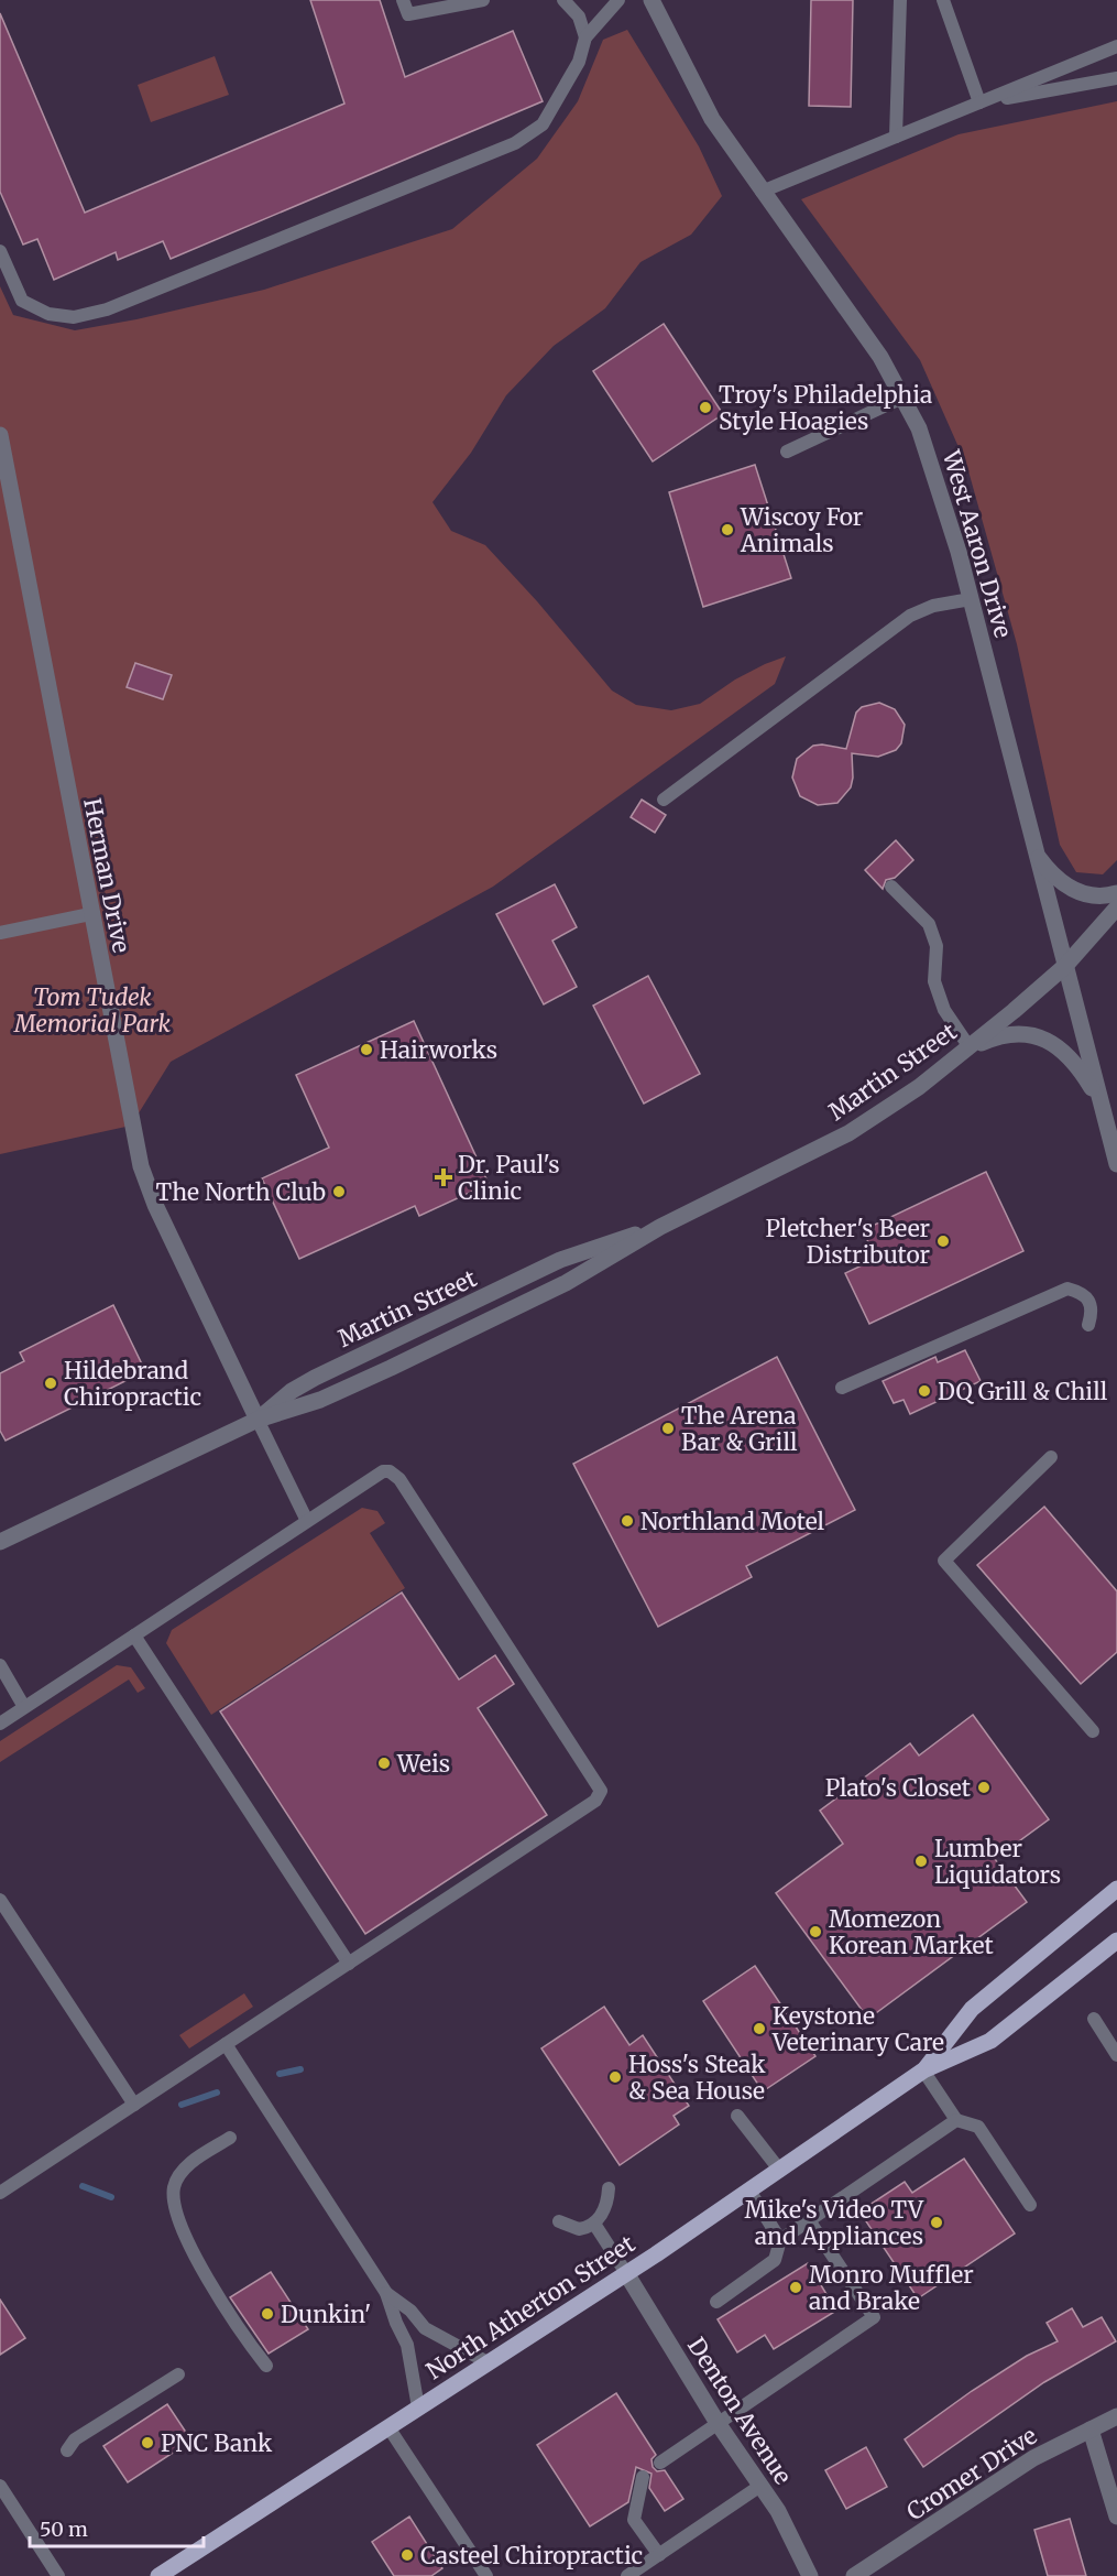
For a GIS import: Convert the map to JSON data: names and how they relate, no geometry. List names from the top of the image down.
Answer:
{
  "streets": {
    "main road": ["North Atherton Street"],
    "street": [
      "West Aaron Drive",
      "Herman Drive",
      "Martin Street",
      "Denton Avenue",
      "Cromer Drive"
    ]
  },
  "crossings": [
    ["West Aaron Drive", "Martin Street"],
    ["Herman Drive", "Martin Street"],
    ["North Atherton Street", "Denton Avenue"]
  ],
  "parks": ["Tom Tudek Memorial Park"],
  "places": {
    "other": [
      "Troy's Philadelphia Style Hoagies",
      "Wiscoy For Animals",
      "Hairworks",
      "The North Club",
      "Pletcher's Beer Distributor",
      "Hildebrand Chiropractic",
      "DQ Grill & Chill",
      "The Arena Bar & Grill",
      "Northland Motel",
      "Weis",
      "Plato's Closet",
      "Lumber Liquidators",
      "Momezon Korean Market",
      "Keystone Veterinary Care",
      "Hoss's Steak & Sea House",
      "Mike's Video TV and Appliances",
      "Monro Muffler and Brake",
      "Dunkin'",
      "PNC Bank",
      "Casteel Chiropractic"
    ],
    "health": ["Dr. Paul's Clinic"]
  },
  "scale_bar": "50 m"
}
